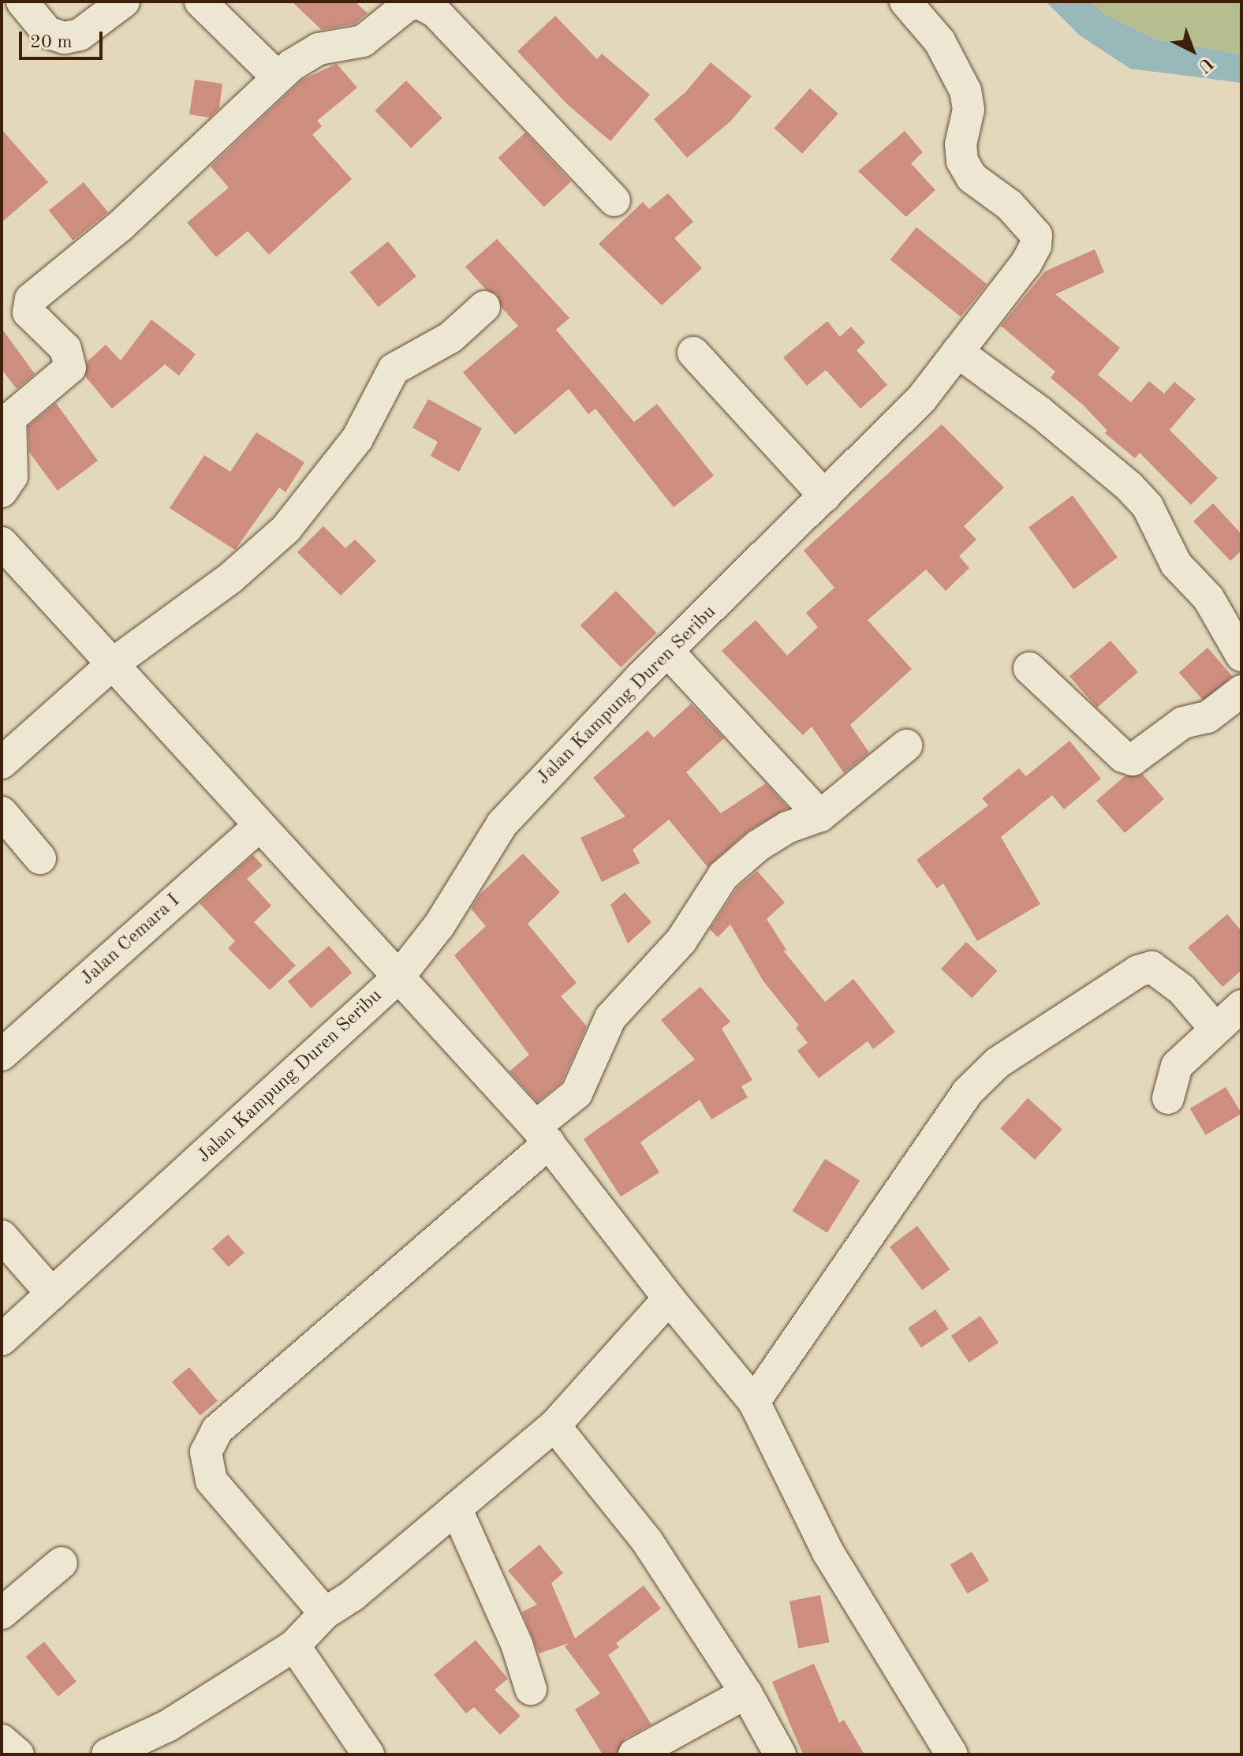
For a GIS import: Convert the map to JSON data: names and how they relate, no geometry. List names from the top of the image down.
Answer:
{
  "streets": {
    "street": ["Jalan Kampung Duren Seribu", "Jalan Cemara I"]
  },
  "scale_bar": "20 m",
  "north": "bottom right"
}
